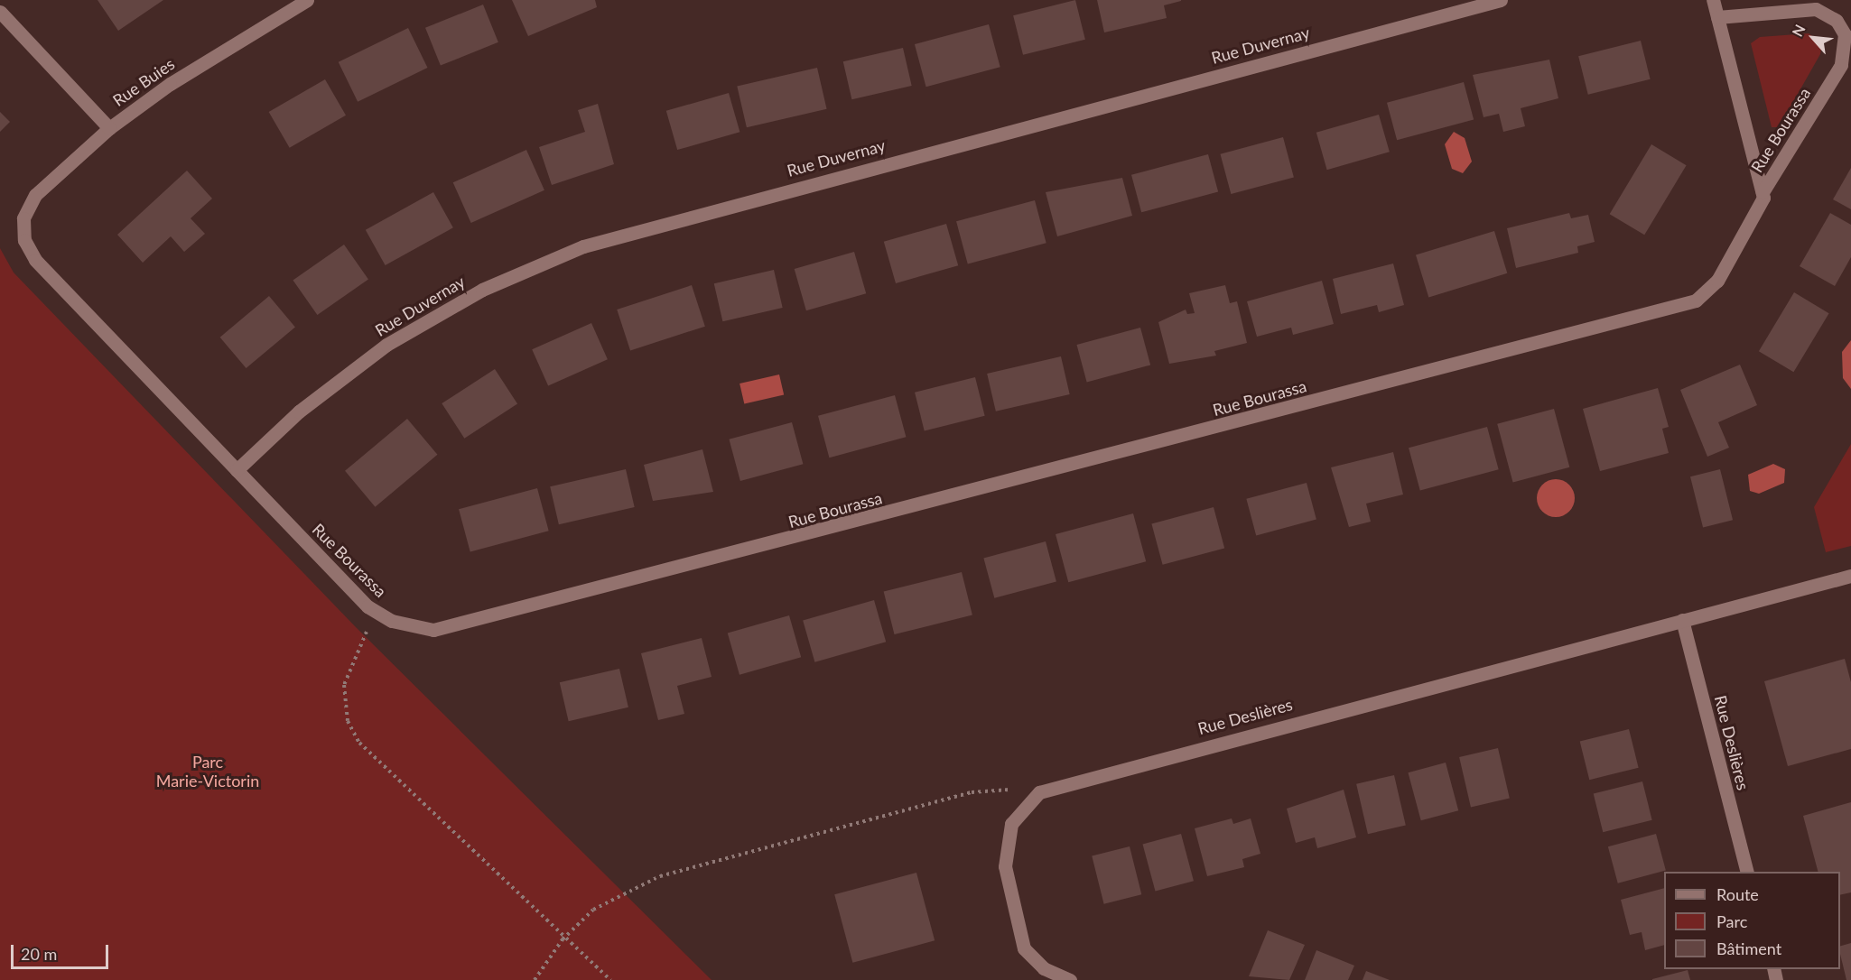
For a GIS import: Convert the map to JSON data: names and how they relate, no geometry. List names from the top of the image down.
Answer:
{
  "streets": {
    "street": [
      "Rue Duvernay",
      "Rue Buies",
      "Rue Bourassa",
      "Rue Deslières"
    ]
  },
  "crossings": [
    ["Rue Duvernay", "Rue Bourassa"],
    ["Rue Buies", "Rue Bourassa"]
  ],
  "parks": ["Parc Marie-Victorin"],
  "legend": ["Route", "Parc", "Bâtiment"],
  "scale_bar": "20 m",
  "north": "top left"
}
